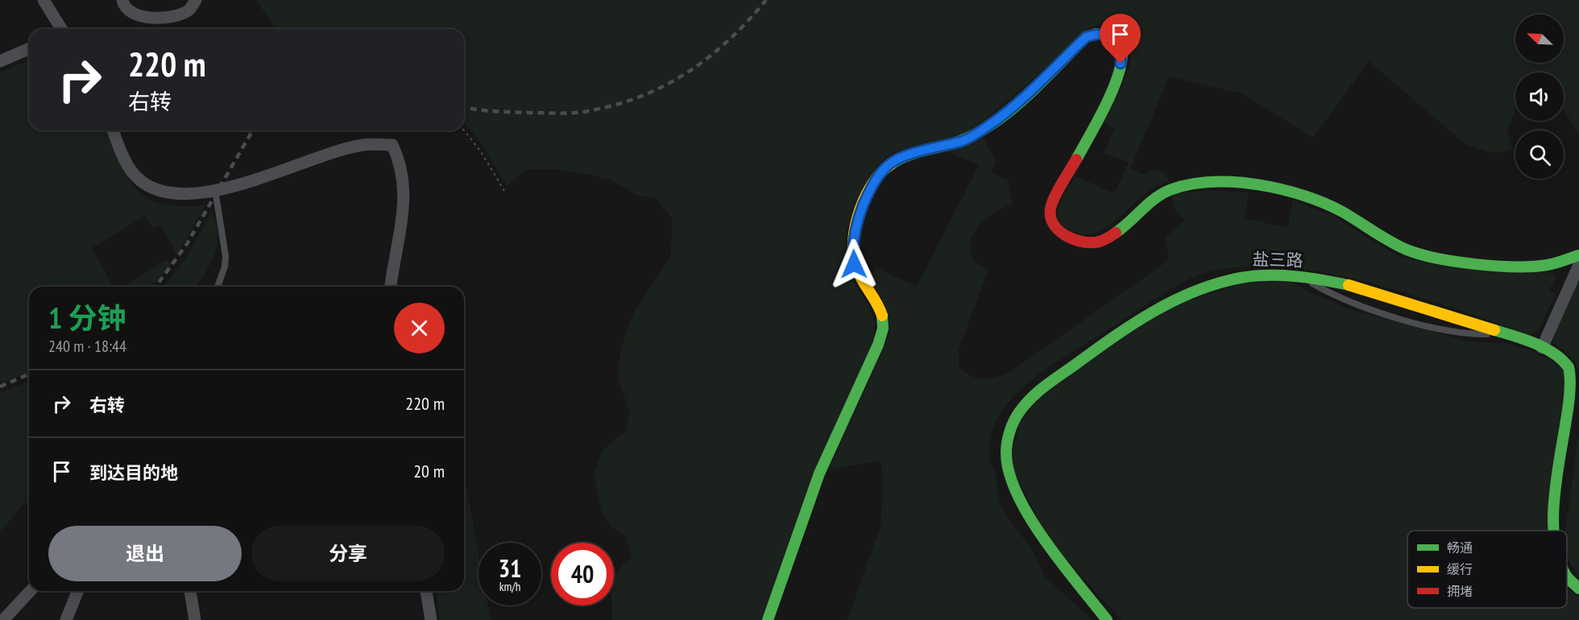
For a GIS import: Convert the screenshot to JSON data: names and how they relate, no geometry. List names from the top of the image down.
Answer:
{
  "streets": {
    "street": ["盐三路"]
  },
  "legend": ["畅通", "缓行", "拥堵"],
  "north": "top left",
  "page": {
    "turn": ["220 m", "右转"],
    "heading": ["1 分钟", "240 m · 18:44"],
    "list": [
      {
        "name": "右转",
        "value": "220 m"
      },
      {
        "name": "到达目的地",
        "value": "20 m"
      }
    ],
    "buttons": ["退出", "分享"],
    "speed": "31 km/h",
    "limit": "40"
  }
}
